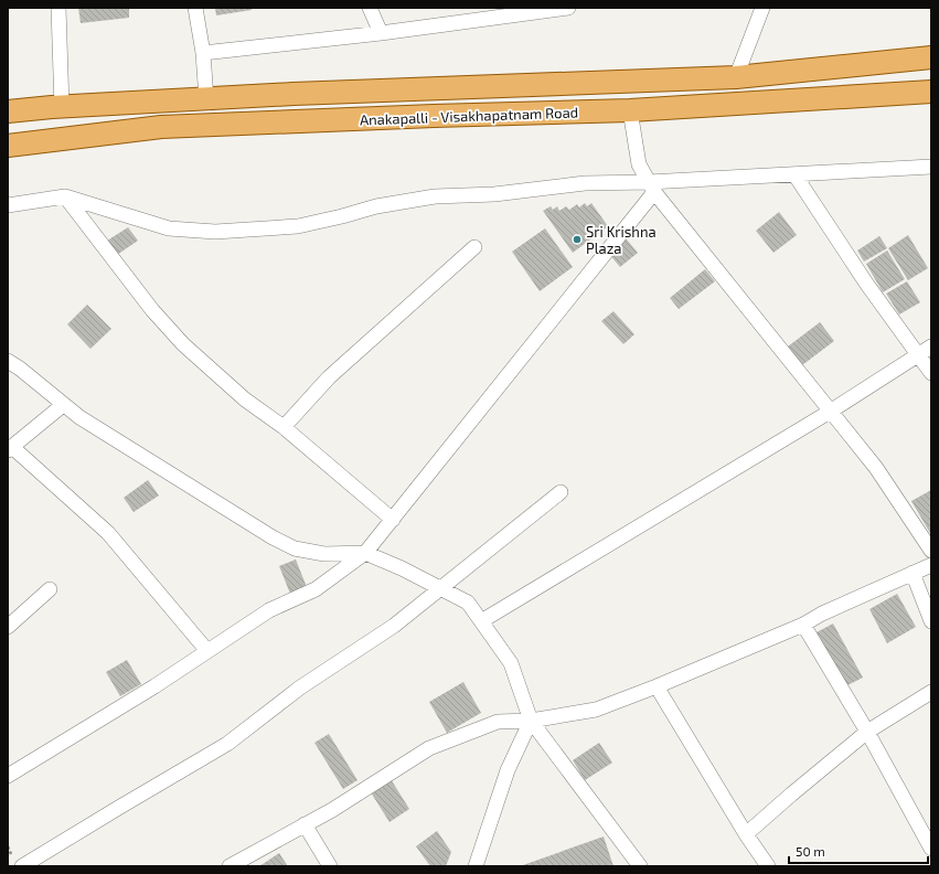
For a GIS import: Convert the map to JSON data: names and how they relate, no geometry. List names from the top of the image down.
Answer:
{
  "streets": {
    "main road": ["Anakapalli - Visakhapatnam Road"]
  },
  "places": ["Sri Krishna Plaza"],
  "scale_bar": "50 m"
}
